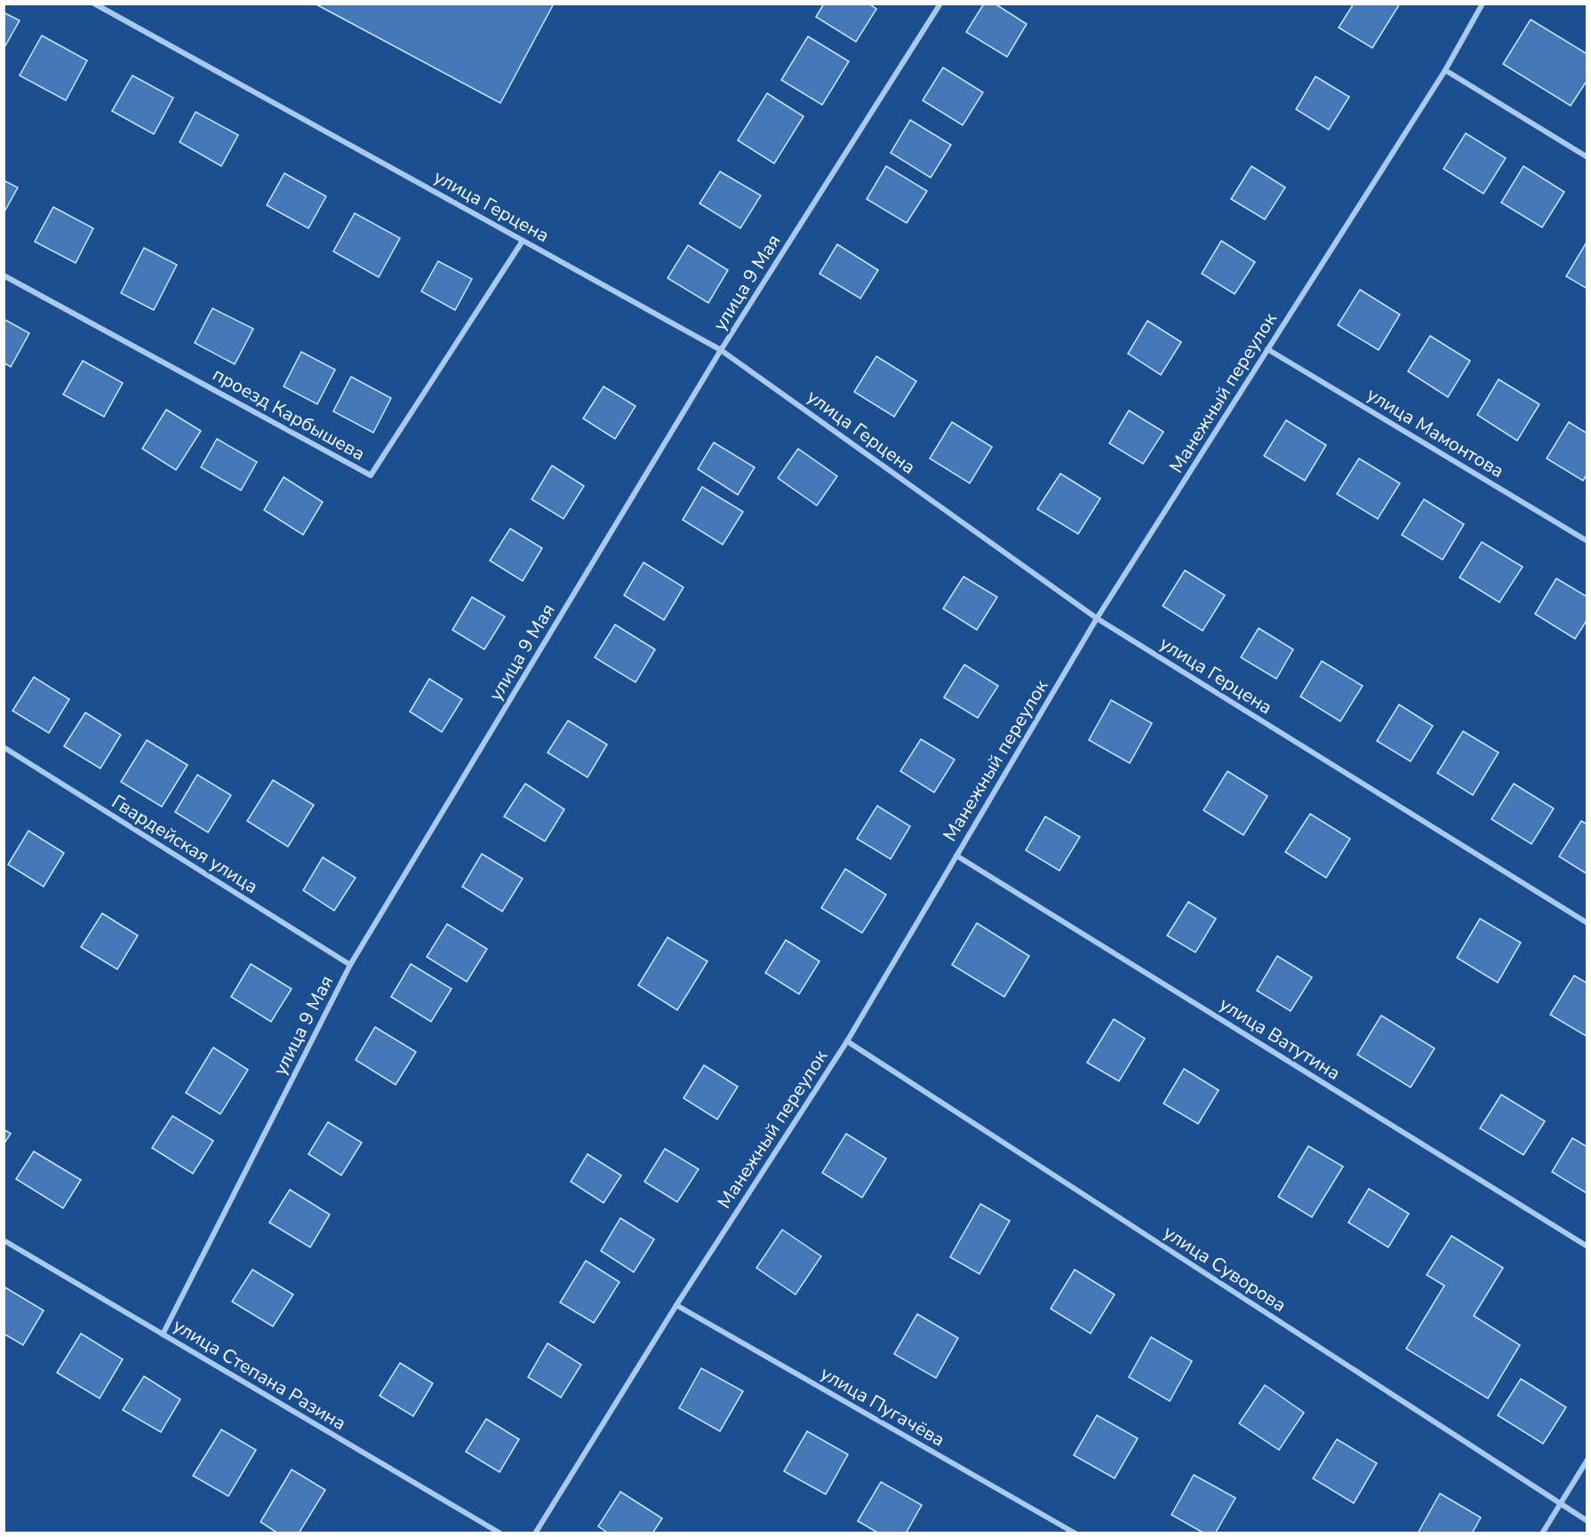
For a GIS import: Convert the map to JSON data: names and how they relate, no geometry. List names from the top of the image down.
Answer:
{
  "streets": {
    "street": [
      "улица Герцена",
      "улица 9 Мая",
      "Манежный переулок",
      "проезд Карбышева",
      "улица Мамонтова",
      "Гвардейская улица",
      "улица Ватутина",
      "улица Суворова",
      "улица Степана Разина",
      "улица Пугачёва"
    ]
  },
  "crossings": [
    ["улица Герцена", "улица 9 Мая"],
    ["улица Герцена", "Манежный переулок"],
    ["улица Герцена", "проезд Карбышева"],
    ["улица 9 Мая", "Гвардейская улица"],
    ["улица 9 Мая", "улица Степана Разина"],
    ["Манежный переулок", "улица Мамонтова"],
    ["Манежный переулок", "улица Ватутина"],
    ["Манежный переулок", "улица Суворова"],
    ["Манежный переулок", "улица Пугачёва"]
  ]
}
